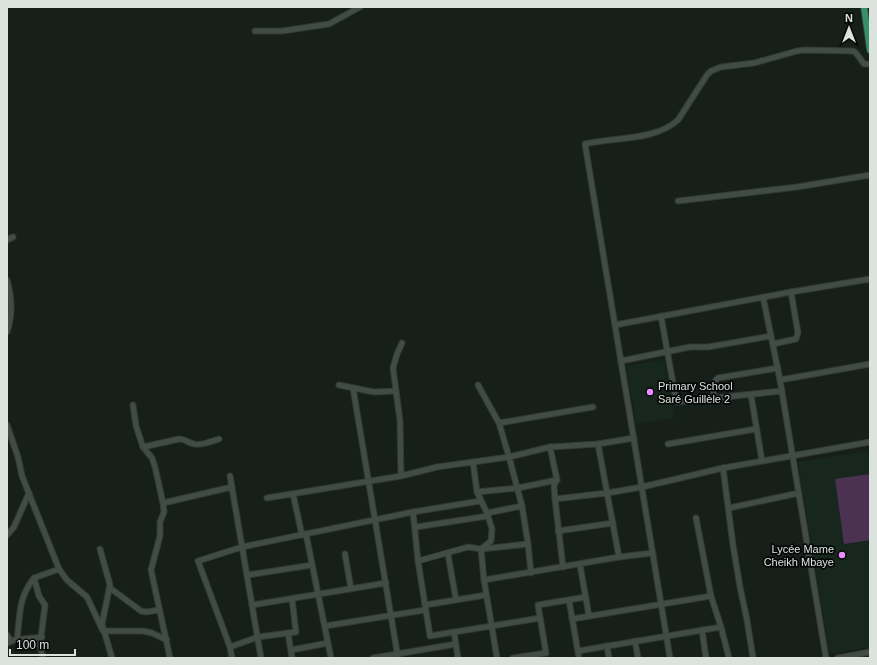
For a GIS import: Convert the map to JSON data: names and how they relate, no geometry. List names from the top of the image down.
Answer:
{
  "places": ["Primary School Saré Guillèle 2", "Lycée Mame Cheikh Mbaye"],
  "scale_bar": "100 m",
  "north": "top"
}
